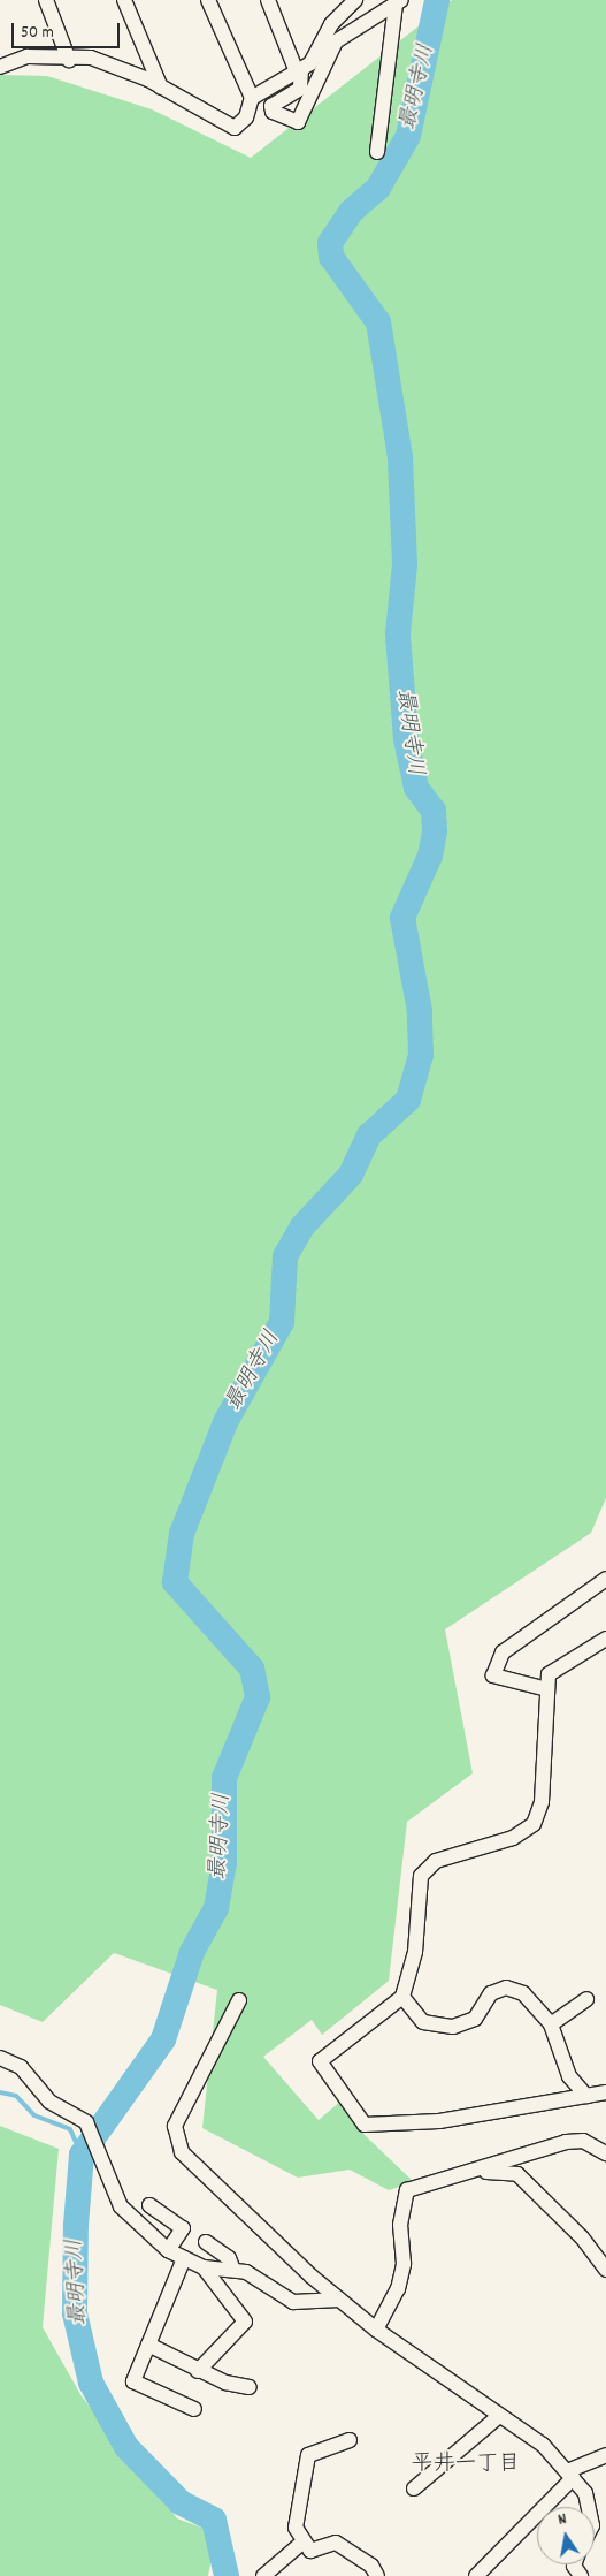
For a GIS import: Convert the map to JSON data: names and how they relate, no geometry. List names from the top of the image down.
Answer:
{
  "districts": ["平井一丁目"],
  "water": ["最明寺川"],
  "scale_bar": "50 m",
  "north": "top"
}
